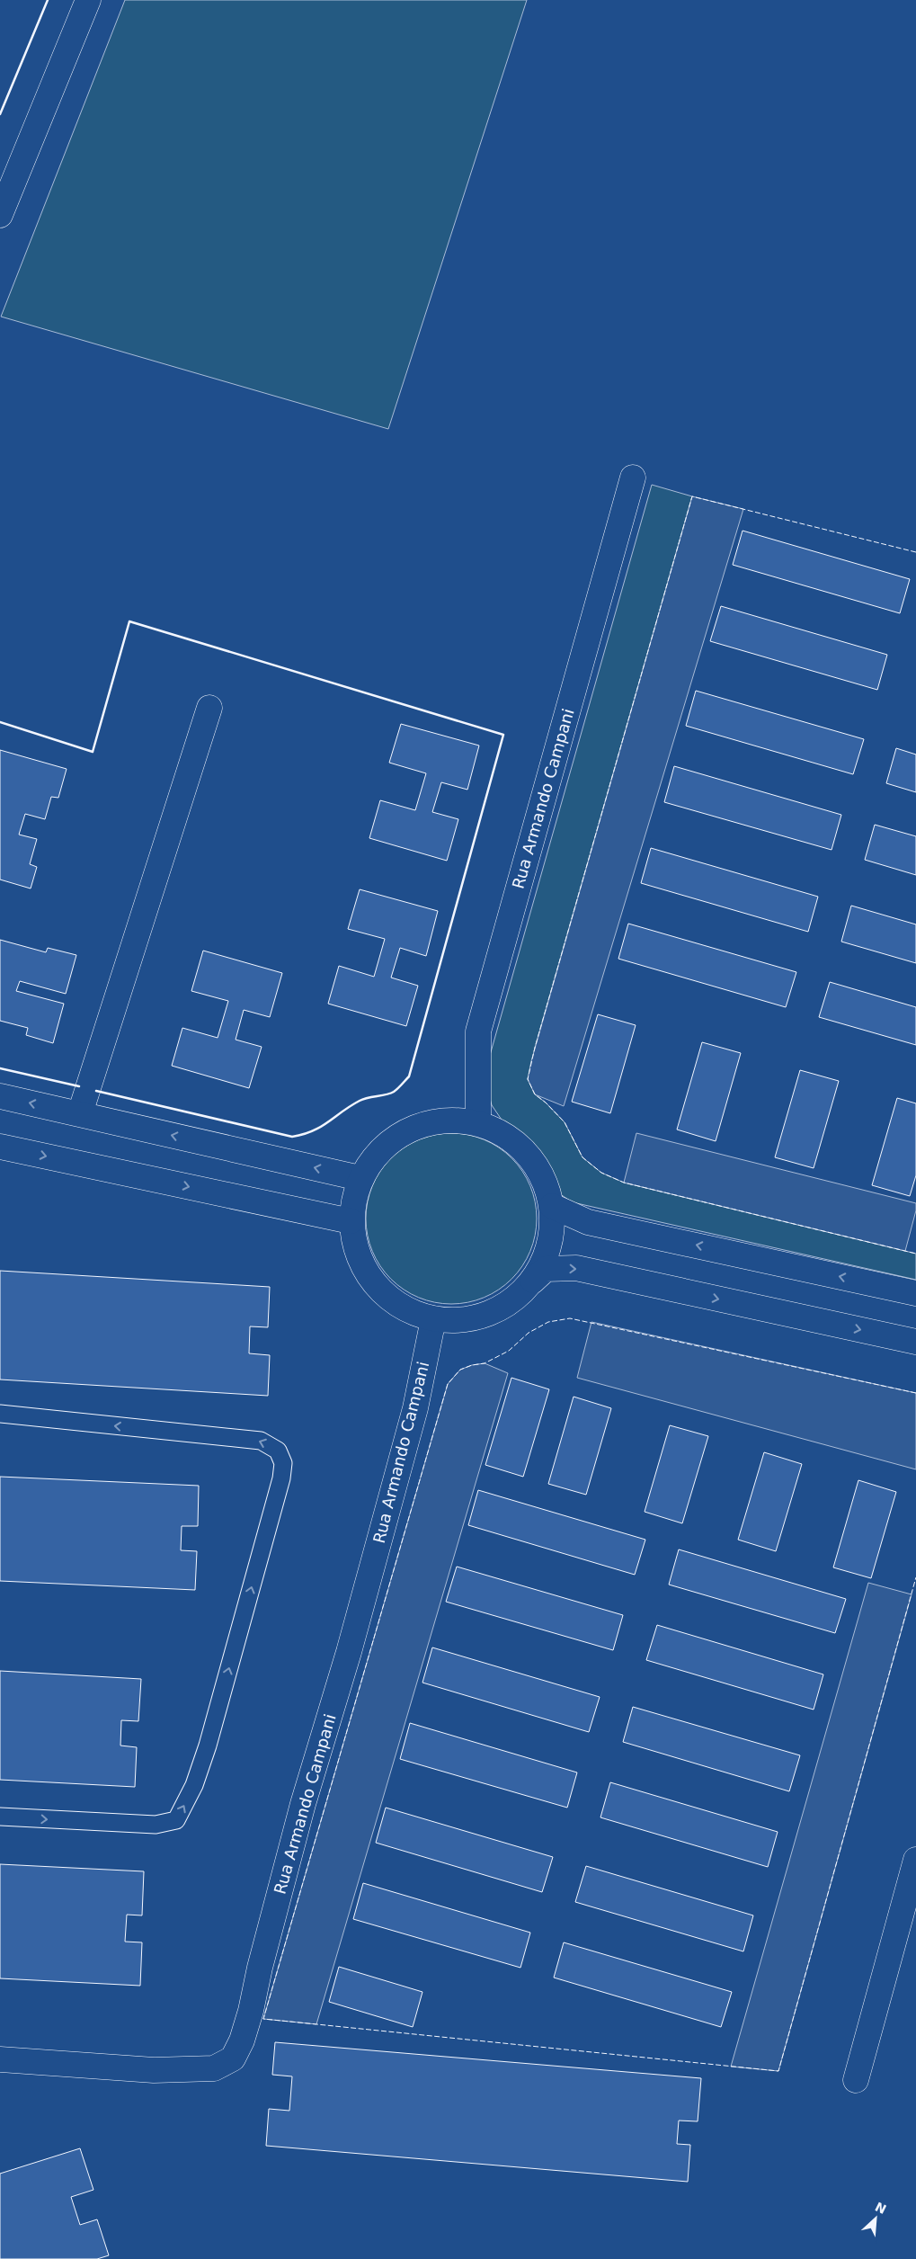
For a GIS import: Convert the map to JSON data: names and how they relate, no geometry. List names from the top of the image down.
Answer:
{
  "streets": {
    "street": ["Rua Armando Campani"]
  },
  "north": "top right"
}
